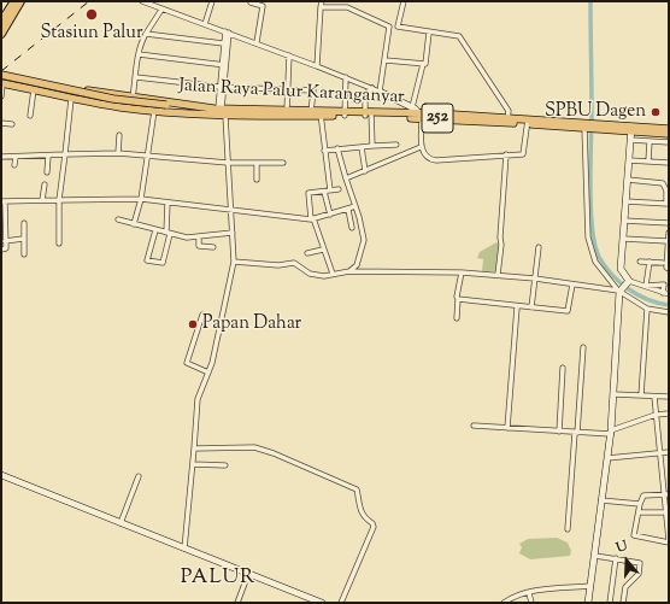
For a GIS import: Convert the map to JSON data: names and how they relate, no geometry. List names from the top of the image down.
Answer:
{
  "streets": {
    "main road": ["Jalan Raya Palur Karanganyar", "252"]
  },
  "districts": ["PALUR"],
  "places": ["Stasiun Palur", "SPBU Dagen", "Papan Dahar"],
  "north": "top"
}
